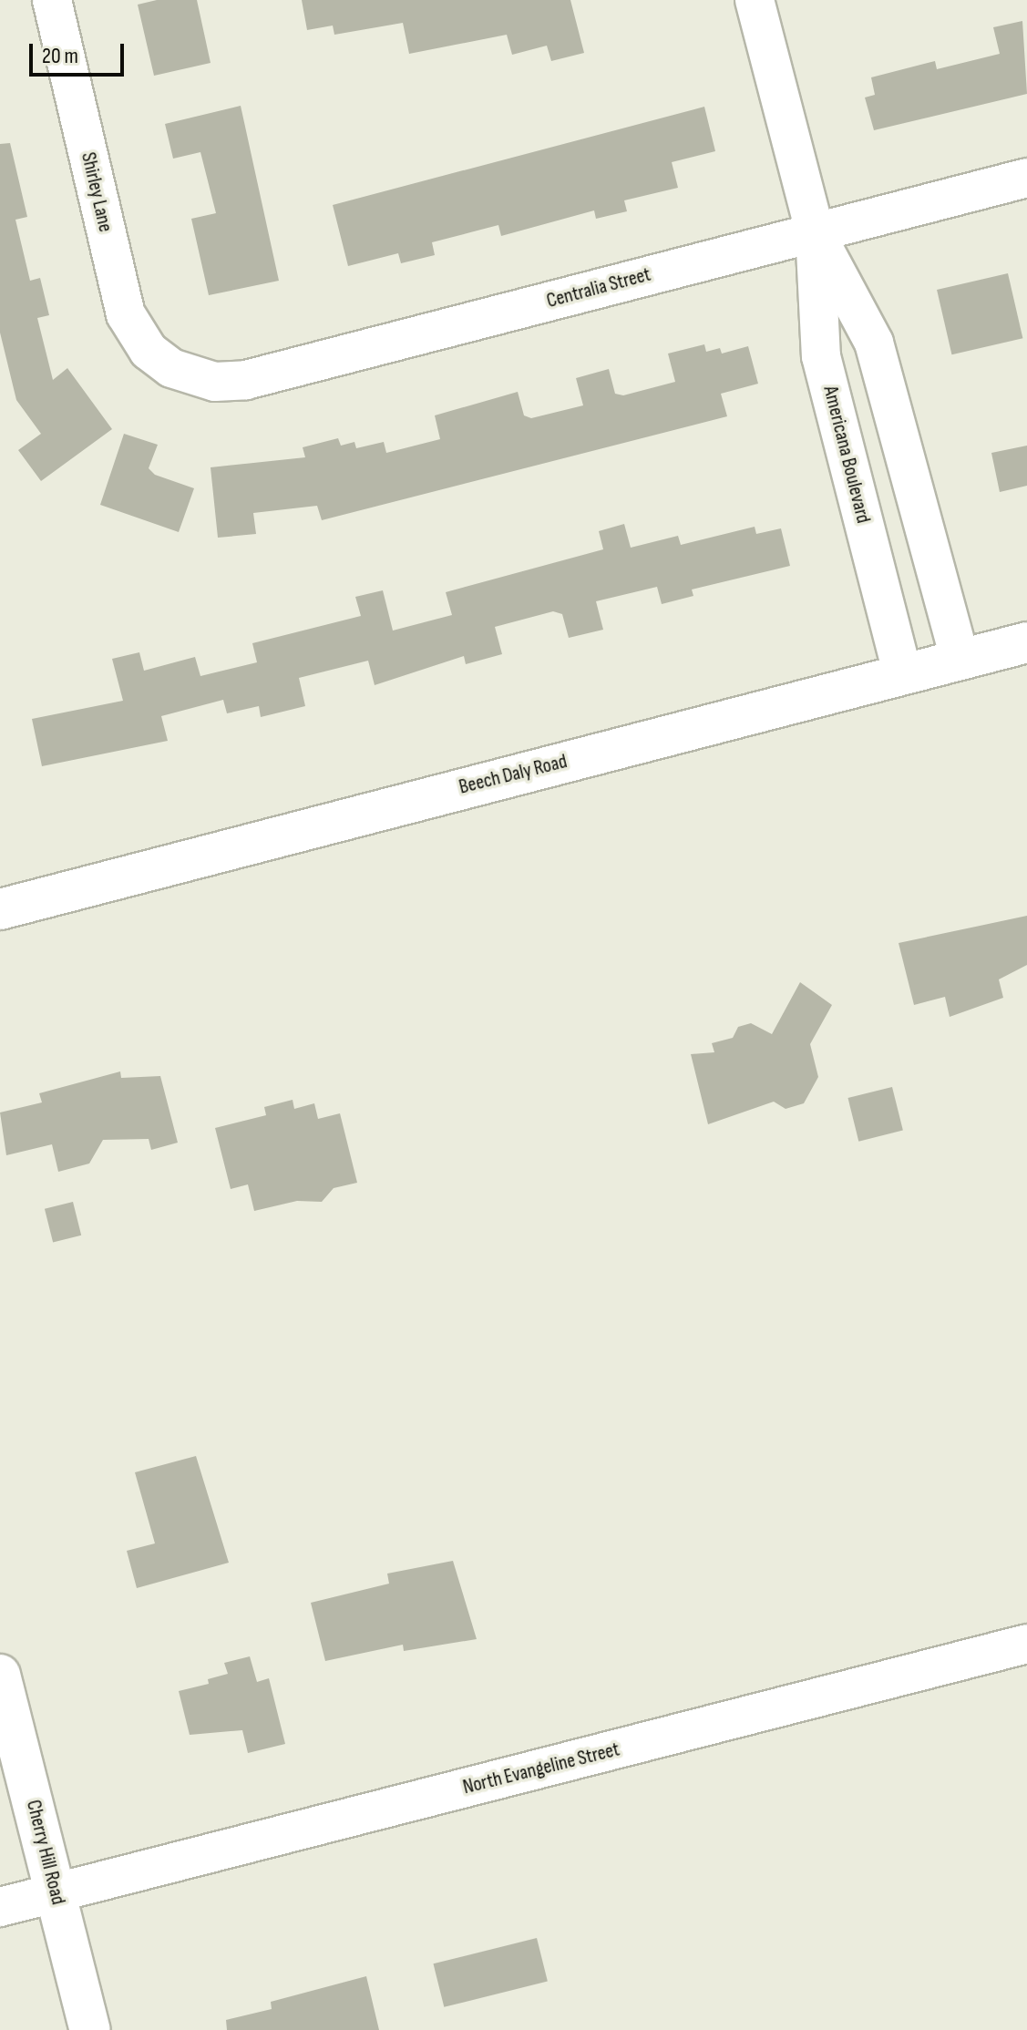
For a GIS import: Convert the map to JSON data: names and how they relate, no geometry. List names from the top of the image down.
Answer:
{
  "streets": {
    "main road": ["Beech Daly Road", "Cherry Hill Road"],
    "street": [
      "Shirley Lane",
      "Centralia Street",
      "Americana Boulevard",
      "North Evangeline Street"
    ]
  },
  "crossings": [
    ["Shirley Lane", "Centralia Street"],
    ["Centralia Street", "Americana Boulevard"],
    ["Americana Boulevard", "Beech Daly Road"],
    ["North Evangeline Street", "Cherry Hill Road"]
  ],
  "scale_bar": "20 m"
}
